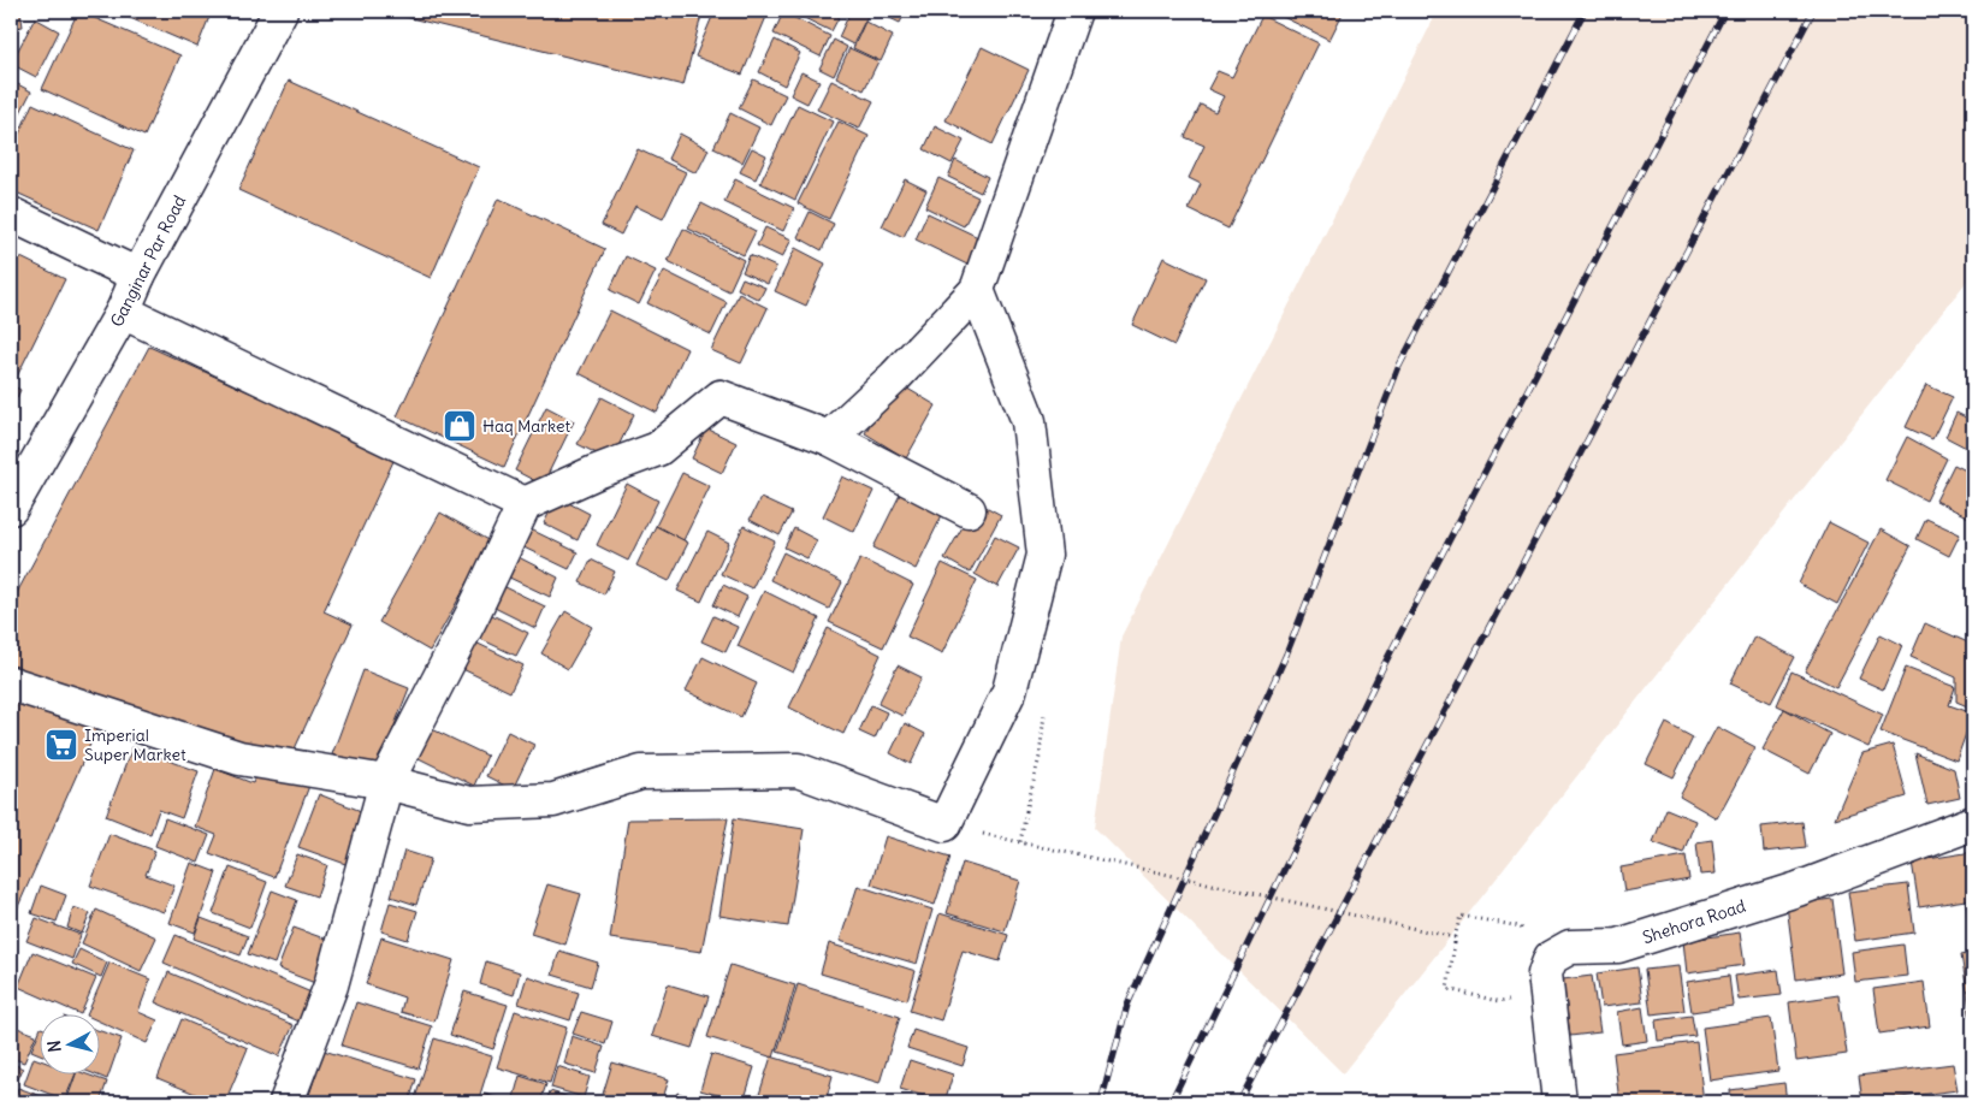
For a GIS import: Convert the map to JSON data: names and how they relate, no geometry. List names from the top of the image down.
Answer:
{
  "streets": {
    "street": ["Ganginar Par Road", "Shehora Road"]
  },
  "places": {
    "shop": ["Haq Market"],
    "supermarket": ["Imperial Super Market"]
  },
  "north": "left"
}
